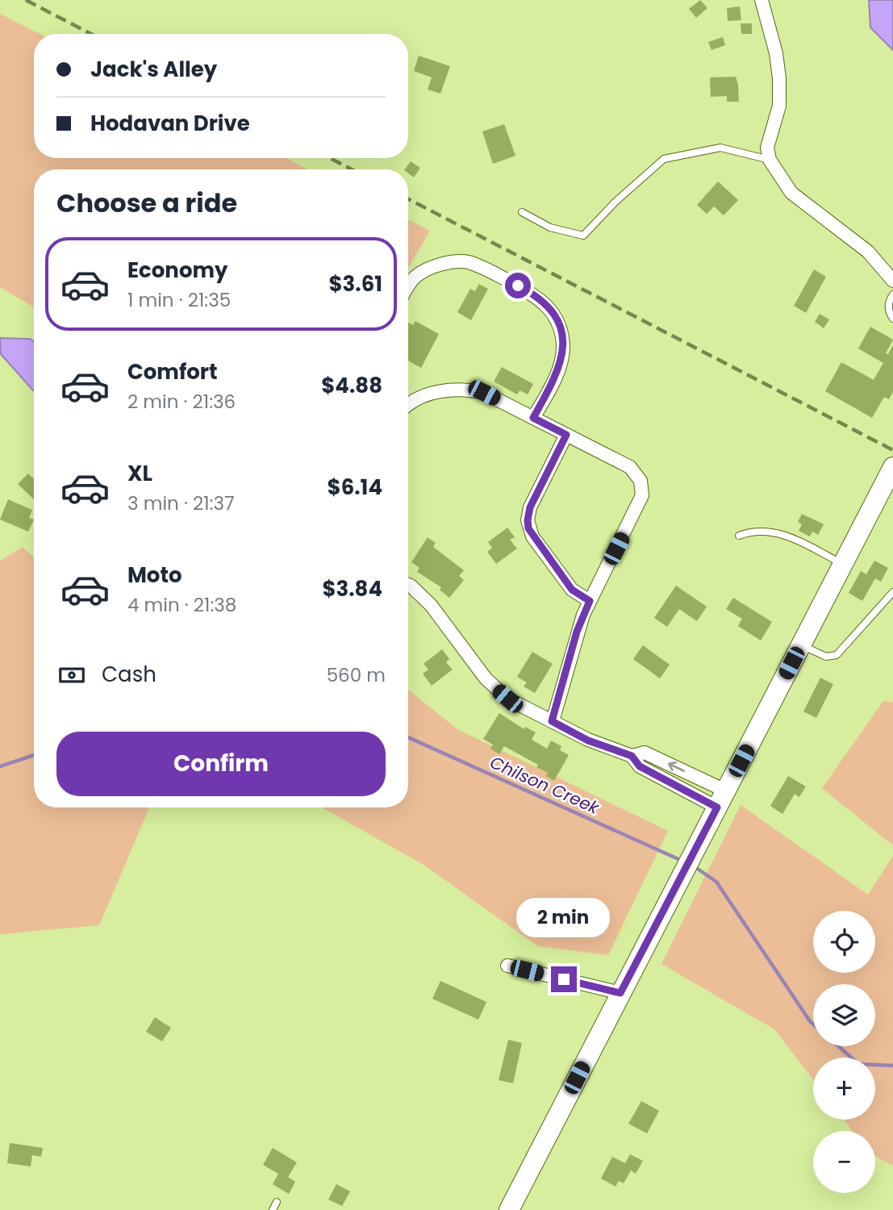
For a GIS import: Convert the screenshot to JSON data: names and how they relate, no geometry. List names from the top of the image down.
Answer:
{
  "water": ["Chilson Creek"],
  "page": {
    "banner": ["Jack's Alley", "Hodavan Drive"],
    "heading": "Choose a ride",
    "list": [
      {
        "name": "Economy",
        "note": "1 min · 21:35",
        "value": "$3.61"
      },
      {
        "name": "Comfort",
        "note": "2 min · 21:36",
        "value": "$4.88"
      },
      {
        "name": "XL",
        "note": "3 min · 21:37",
        "value": "$6.14"
      },
      {
        "name": "Moto",
        "note": "4 min · 21:38",
        "value": "$3.84"
      }
    ],
    "pay": ["Cash", "560 m"],
    "buttons": "Confirm",
    "bubble": "2 min",
    "map_buttons": ["+", "−"]
  }
}
